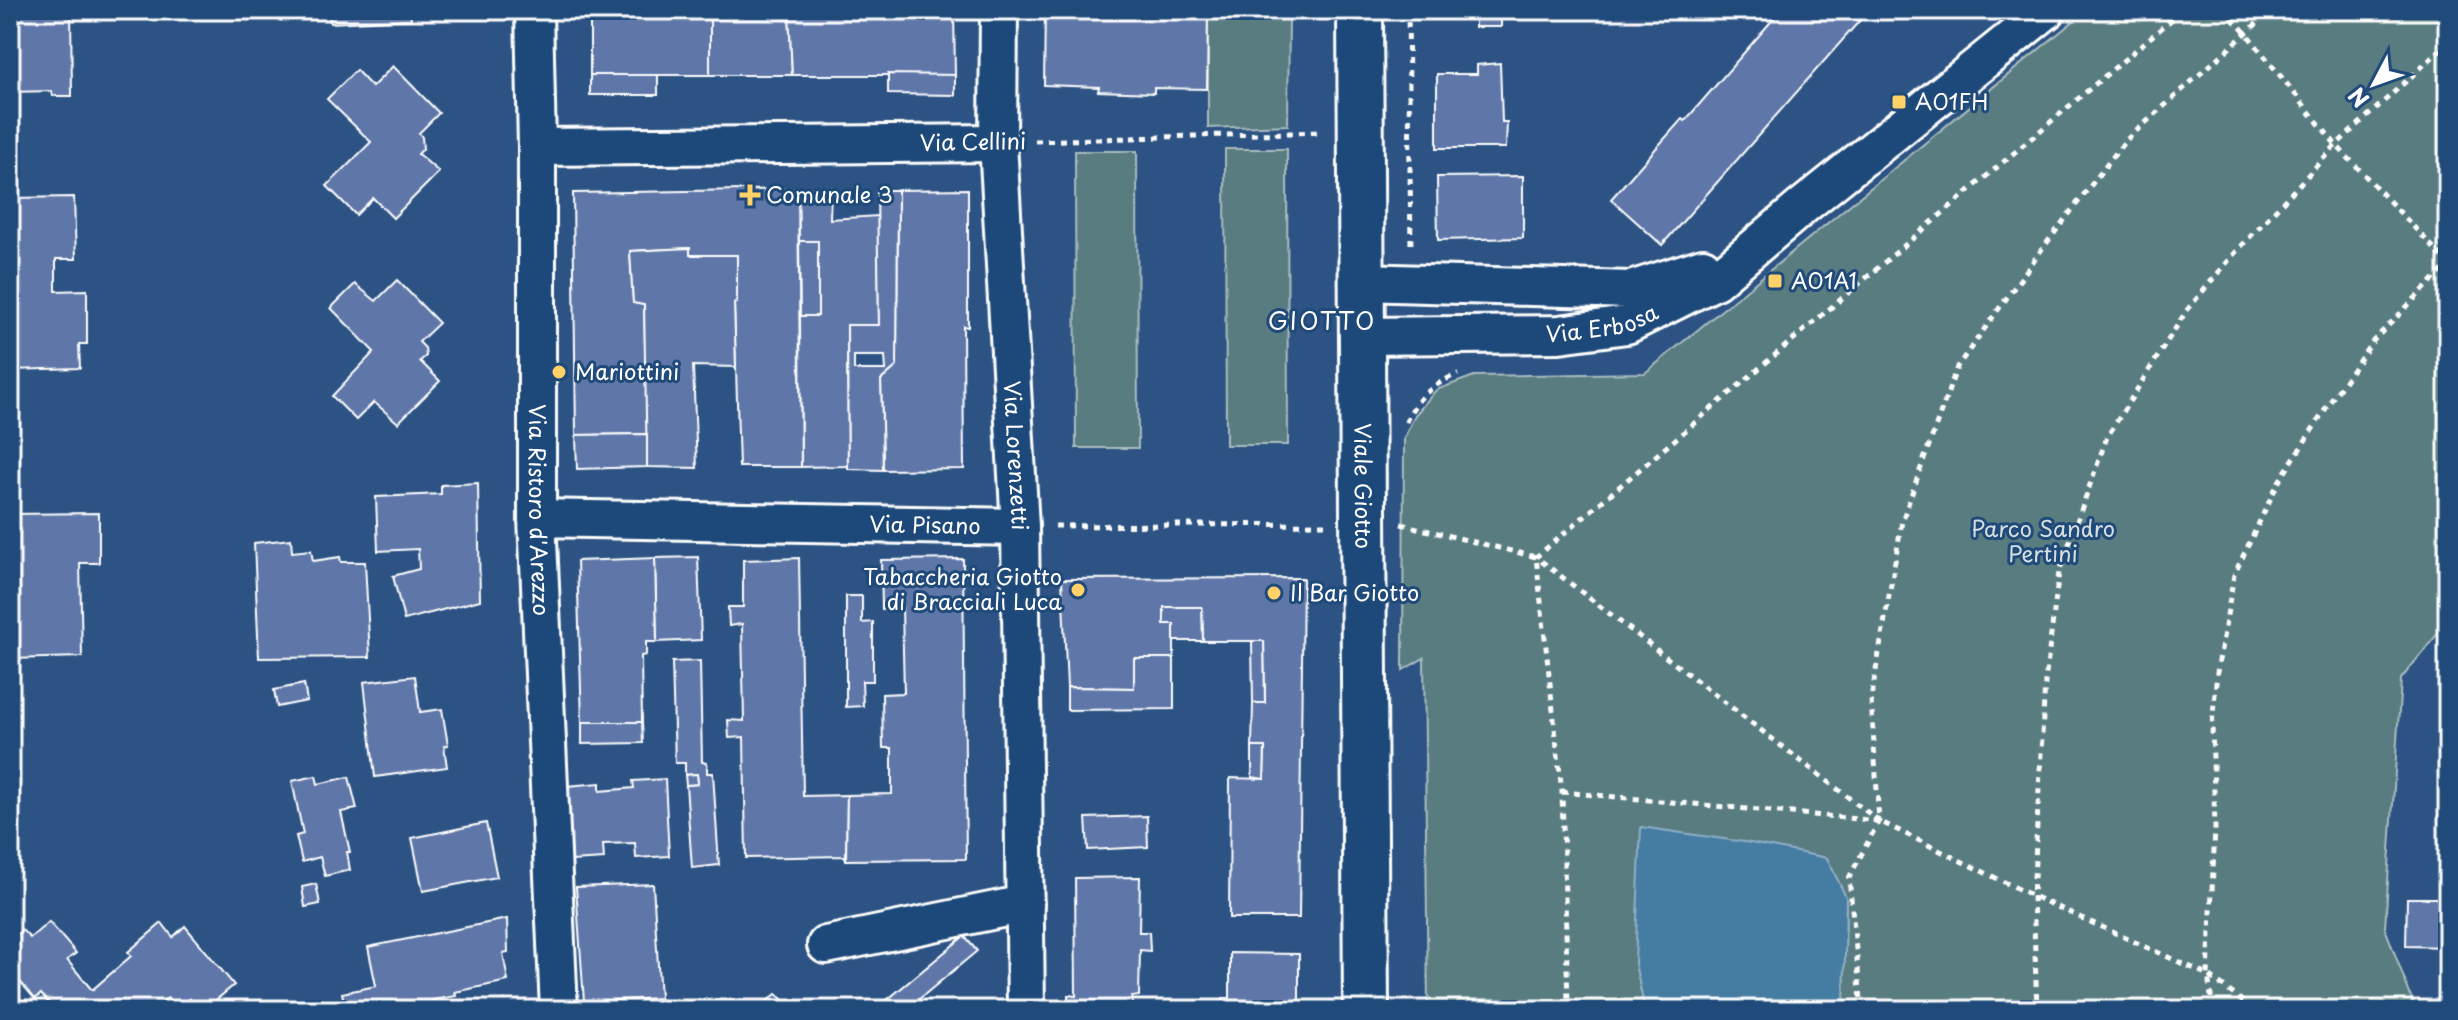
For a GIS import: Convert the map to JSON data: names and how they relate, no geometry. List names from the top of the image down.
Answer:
{
  "streets": {
    "street": [
      "Via Cellini",
      "Via Erbosa",
      "Via Lorenzetti",
      "Viale Giotto",
      "Via Ristoro d'Arezzo",
      "Via Pisano"
    ]
  },
  "crossings": [
    ["Via Cellini", "Via Lorenzetti"],
    ["Via Cellini", "Viale Giotto"],
    ["Via Cellini", "Via Ristoro d'Arezzo"],
    ["Via Erbosa", "Viale Giotto"],
    ["Via Lorenzetti", "Via Pisano"],
    ["Via Ristoro d'Arezzo", "Via Pisano"]
  ],
  "districts": ["GIOTTO"],
  "parks": ["Parco Sandro Pertini"],
  "places": {
    "transit": ["A01FH", "A01A1"],
    "health": ["Comunale 3"],
    "other": ["Mariottini", "Tabaccheria Giotto di Bracciali Luca", "Il Bar Giotto"]
  },
  "north": "bottom left"
}
